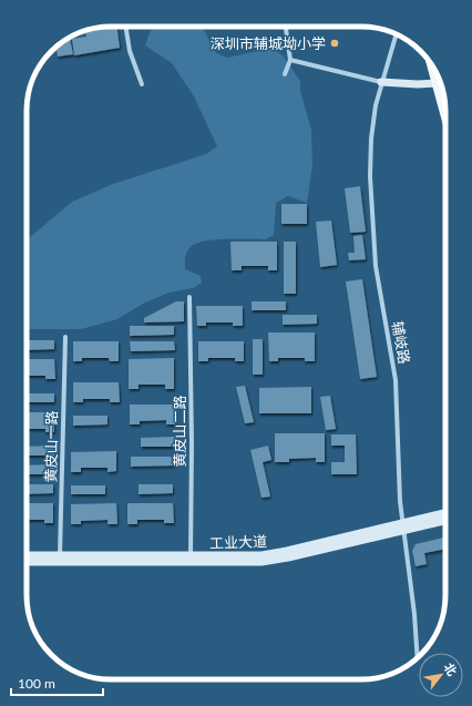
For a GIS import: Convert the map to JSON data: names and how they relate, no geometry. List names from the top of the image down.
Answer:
{
  "streets": {
    "street": [
      "辅岐路",
      "黄皮山二路",
      "黄皮山一路",
      "工业大道"
    ]
  },
  "crossings": [
    ["辅岐路", "工业大道"],
    ["黄皮山二路", "工业大道"],
    ["黄皮山一路", "工业大道"]
  ],
  "places": ["深圳市辅城坳小学"],
  "scale_bar": "100 m",
  "north": "top right"
}
